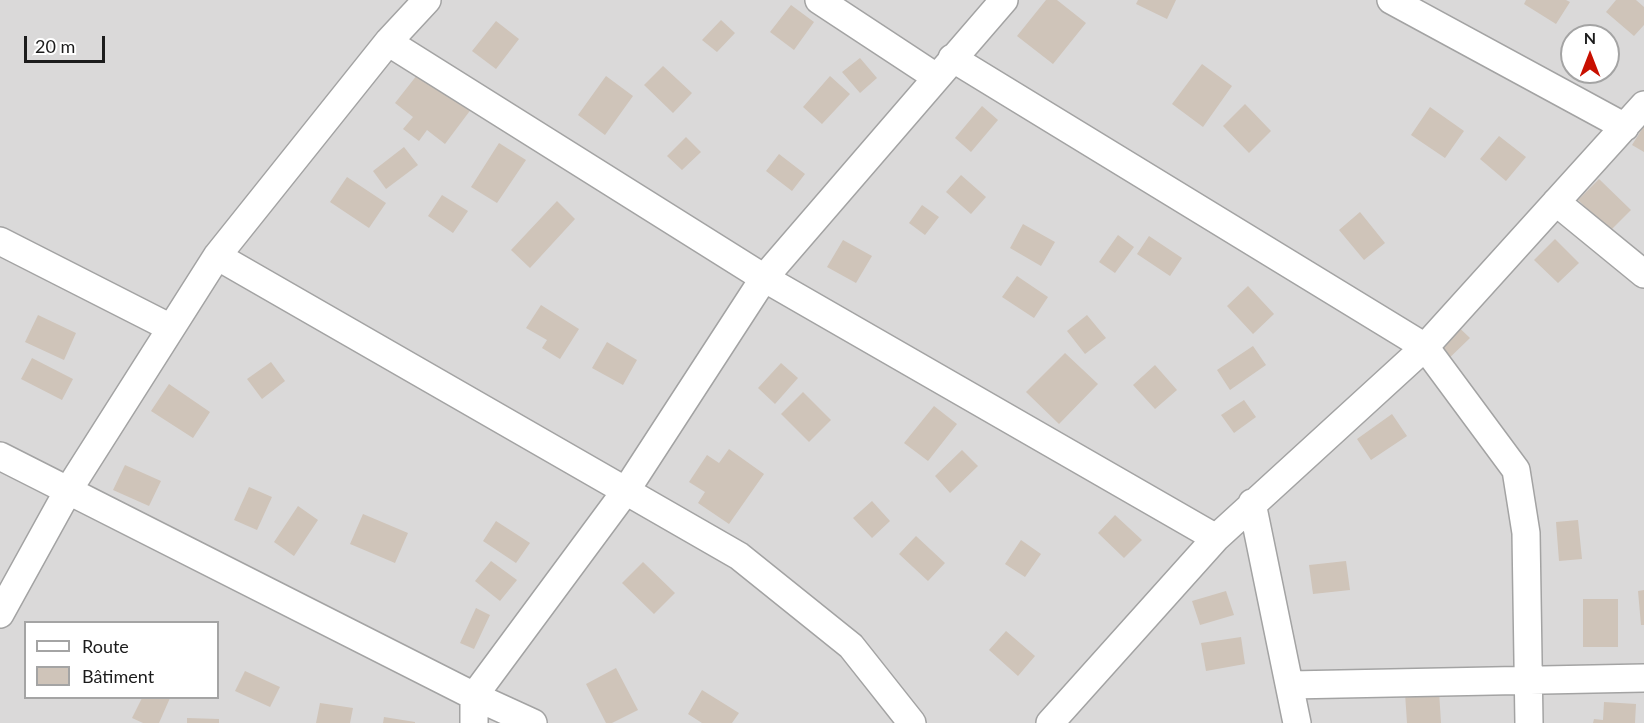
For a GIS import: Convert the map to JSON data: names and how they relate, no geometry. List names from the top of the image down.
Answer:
{
  "legend": ["Route", "Bâtiment"],
  "scale_bar": "20 m",
  "north": "top"
}
